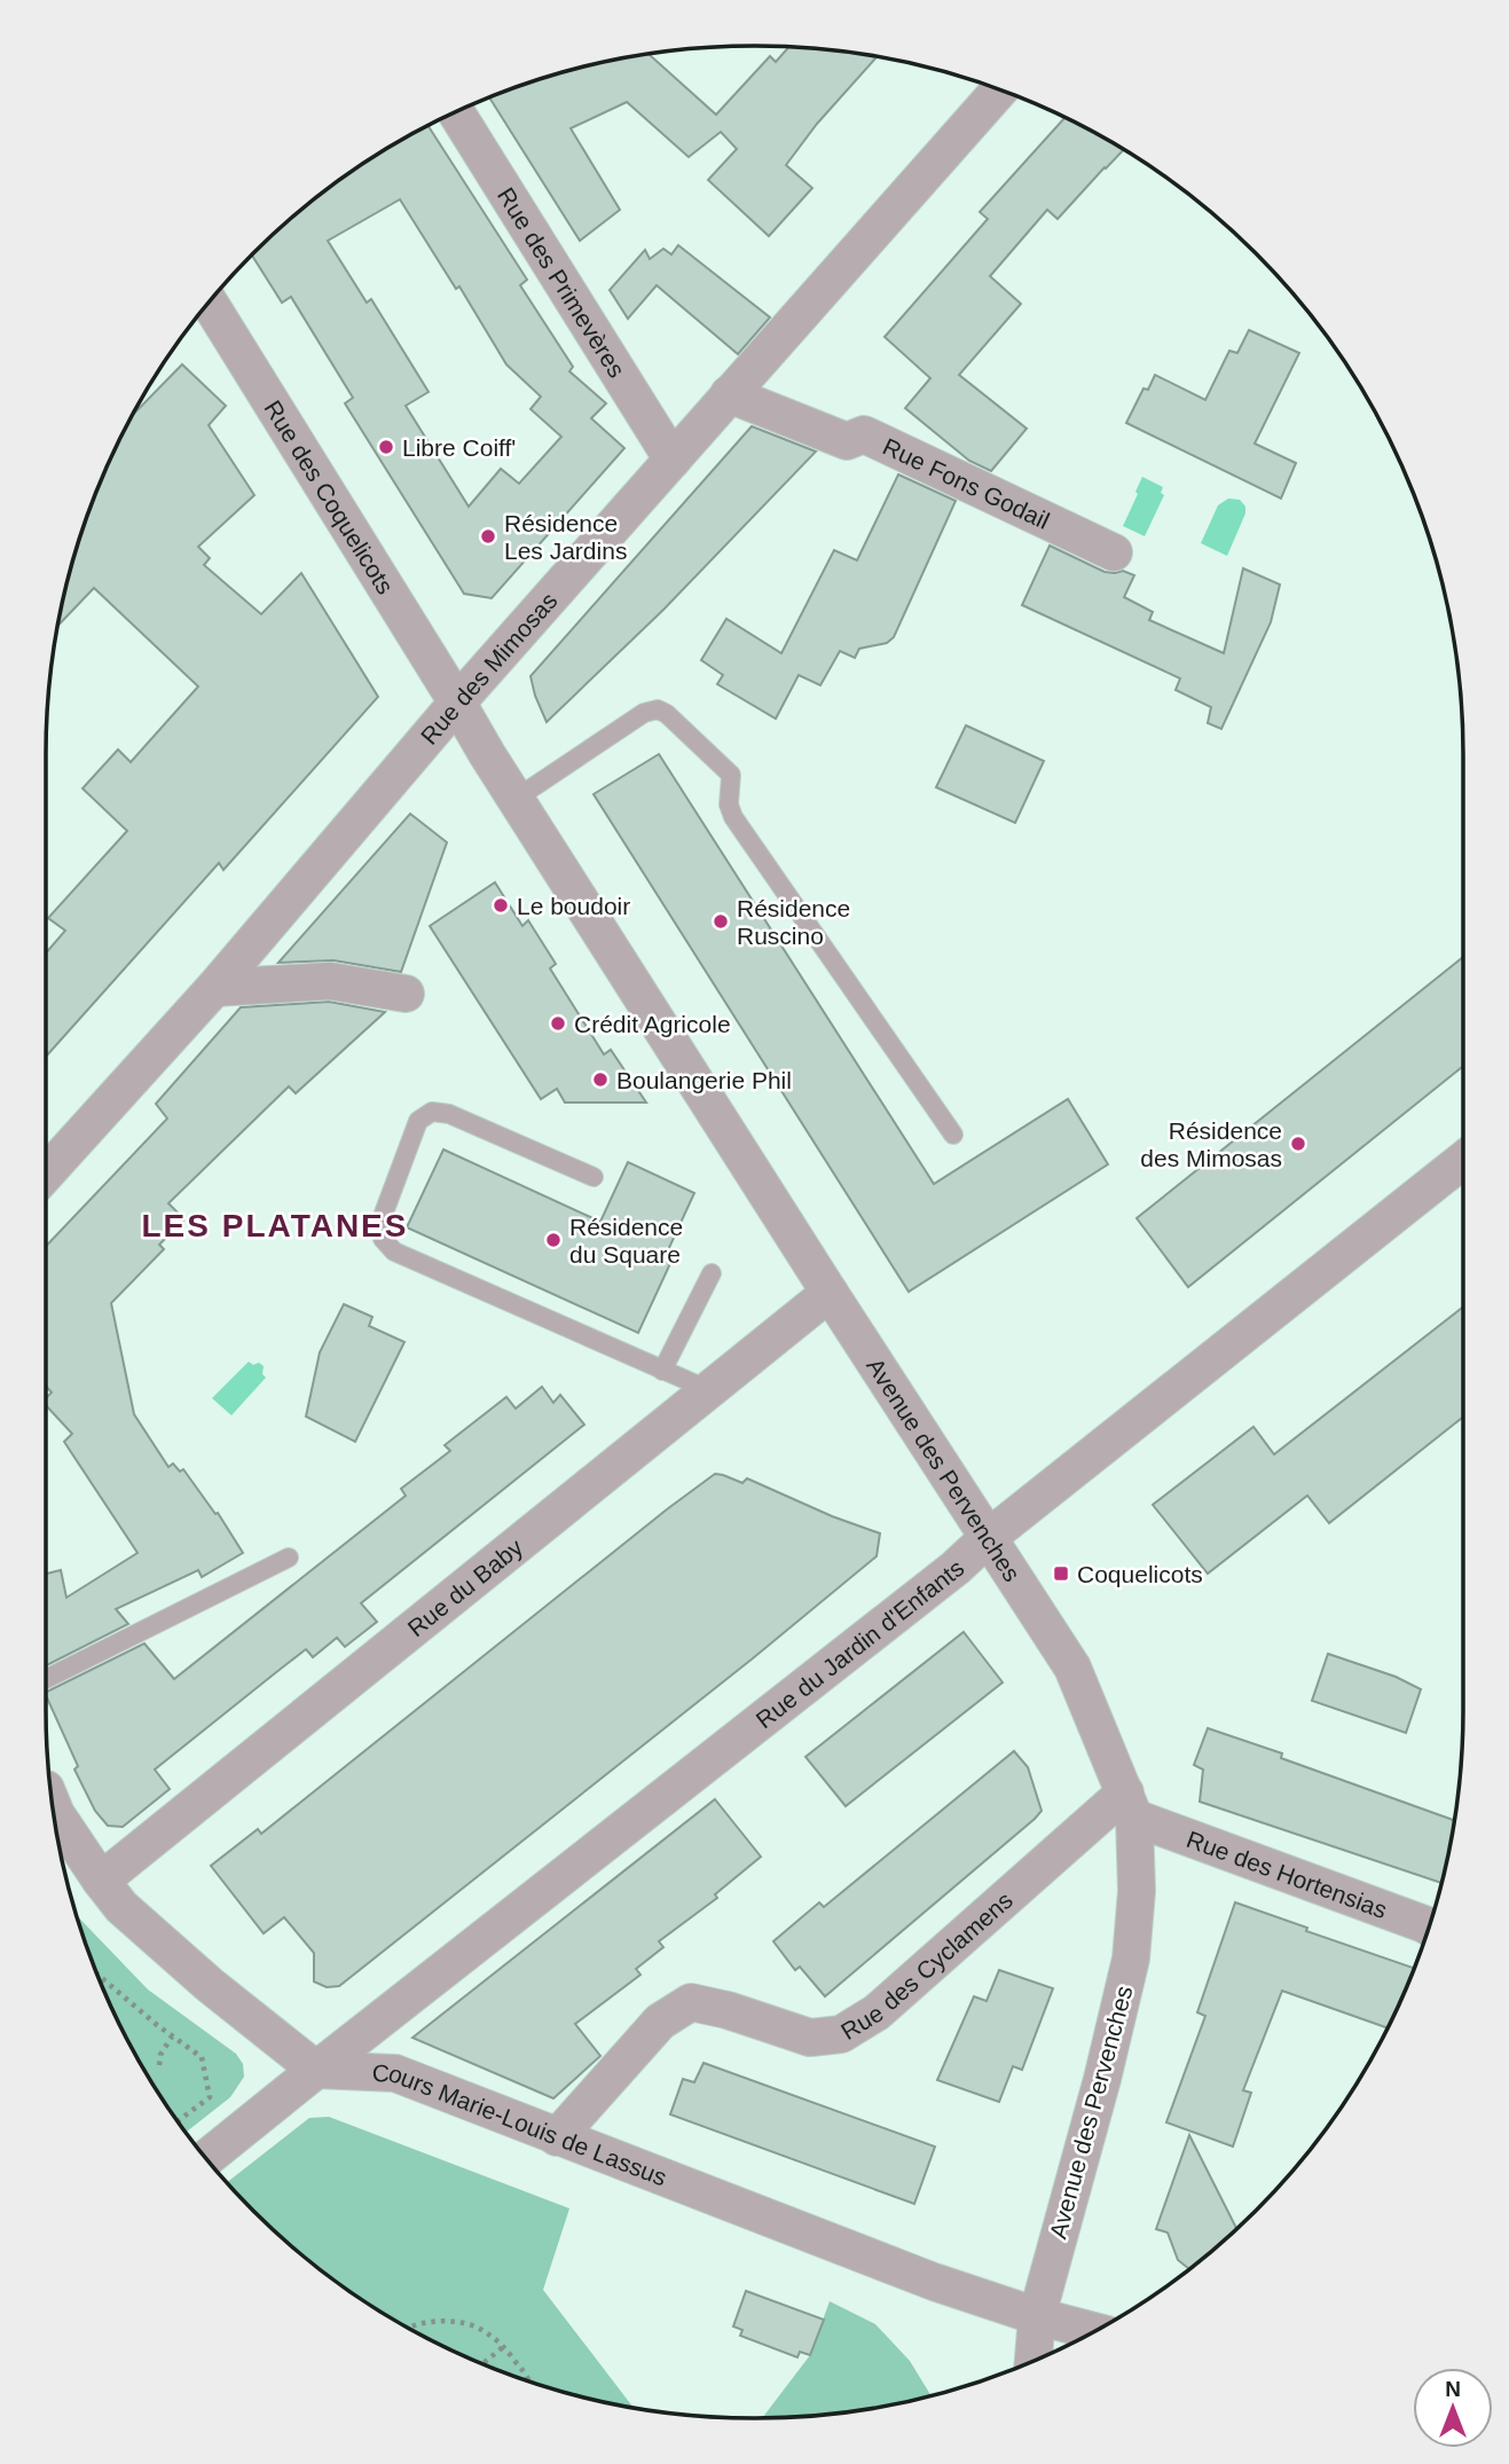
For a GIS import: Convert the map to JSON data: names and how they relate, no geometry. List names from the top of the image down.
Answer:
{
  "streets": {
    "street": [
      "Rue des Primevères",
      "Rue Fons Godail",
      "Rue des Coquelicots",
      "Rue des Mimosas",
      "Avenue des Pervenches",
      "Rue du Baby",
      "Rue du Jardin d'Enfants",
      "Rue des Hortensias",
      "Rue des Cyclamens",
      "Cours Marie-Louis de Lassus"
    ]
  },
  "crossings": [
    ["Rue des Primevères", "Rue des Mimosas"],
    ["Rue Fons Godail", "Rue des Mimosas"],
    ["Rue des Coquelicots", "Rue des Mimosas"],
    ["Rue des Coquelicots", "Avenue des Pervenches"],
    ["Rue des Mimosas", "Avenue des Pervenches"],
    ["Avenue des Pervenches", "Rue du Baby"],
    ["Avenue des Pervenches", "Rue du Jardin d'Enfants"],
    ["Avenue des Pervenches", "Rue des Hortensias"],
    ["Avenue des Pervenches", "Rue des Cyclamens"],
    ["Avenue des Pervenches", "Cours Marie-Louis de Lassus"],
    ["Rue du Jardin d'Enfants", "Cours Marie-Louis de Lassus"],
    ["Rue des Hortensias", "Rue des Cyclamens"],
    ["Rue des Cyclamens", "Cours Marie-Louis de Lassus"]
  ],
  "districts": ["LES PLATANES"],
  "places": {
    "other": [
      "Libre Coiff'",
      "Résidence Les Jardins",
      "Le boudoir",
      "Résidence Ruscino",
      "Crédit Agricole",
      "Boulangerie Phil",
      "Résidence des Mimosas",
      "Résidence du Square"
    ],
    "transit": ["Coquelicots"]
  },
  "north": "top"
}
